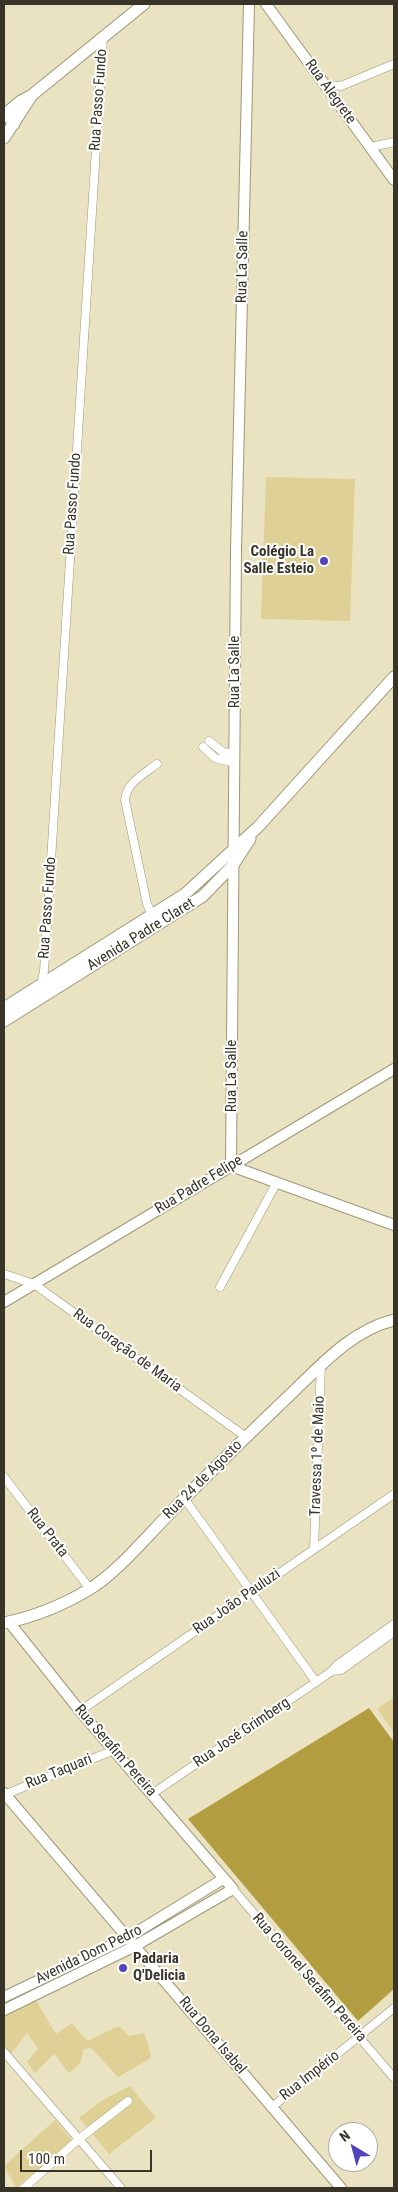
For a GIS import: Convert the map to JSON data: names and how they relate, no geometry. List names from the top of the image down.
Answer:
{
  "streets": {
    "main road": ["Avenida Padre Claret", "Rua 24 de Agosto"],
    "street": [
      "Rua Alegrete",
      "Rua Passo Fundo",
      "Rua La Salle",
      "Rua Padre Felipe",
      "Rua Coração de Maria",
      "Travessa 1º de Maio",
      "Rua Prata",
      "Rua João Pauluzi",
      "Rua José Grimberg",
      "Rua Serafim Pereira",
      "Rua Taquari",
      "Avenida Dom Pedro",
      "Rua Coronel Serafim Pereira",
      "Rua Dona Isabel",
      "Rua Império"
    ]
  },
  "crossings": [
    ["Rua Passo Fundo", "Avenida Padre Claret"],
    ["Rua La Salle", "Avenida Padre Claret"],
    ["Rua La Salle", "Rua Padre Felipe"],
    ["Rua Padre Felipe", "Rua Coração de Maria"],
    ["Rua Coração de Maria", "Rua 24 de Agosto"],
    ["Travessa 1º de Maio", "Rua 24 de Agosto"],
    ["Travessa 1º de Maio", "Rua João Pauluzi"],
    ["Rua 24 de Agosto", "Rua Prata"],
    ["Rua 24 de Agosto", "Rua Serafim Pereira"],
    ["Rua João Pauluzi", "Rua Serafim Pereira"],
    ["Rua José Grimberg", "Rua Serafim Pereira"],
    ["Rua Serafim Pereira", "Rua Taquari"],
    ["Rua Serafim Pereira", "Avenida Dom Pedro"],
    ["Rua Serafim Pereira", "Rua Coronel Serafim Pereira"],
    ["Rua Taquari", "Rua Dona Isabel"],
    ["Avenida Dom Pedro", "Rua Coronel Serafim Pereira"],
    ["Avenida Dom Pedro", "Rua Dona Isabel"],
    ["Rua Coronel Serafim Pereira", "Rua Império"],
    ["Rua Dona Isabel", "Rua Império"]
  ],
  "places": ["Colégio La Salle Esteio", "Padaria Q'Delicia"],
  "scale_bar": "100 m",
  "north": "top left"
}
